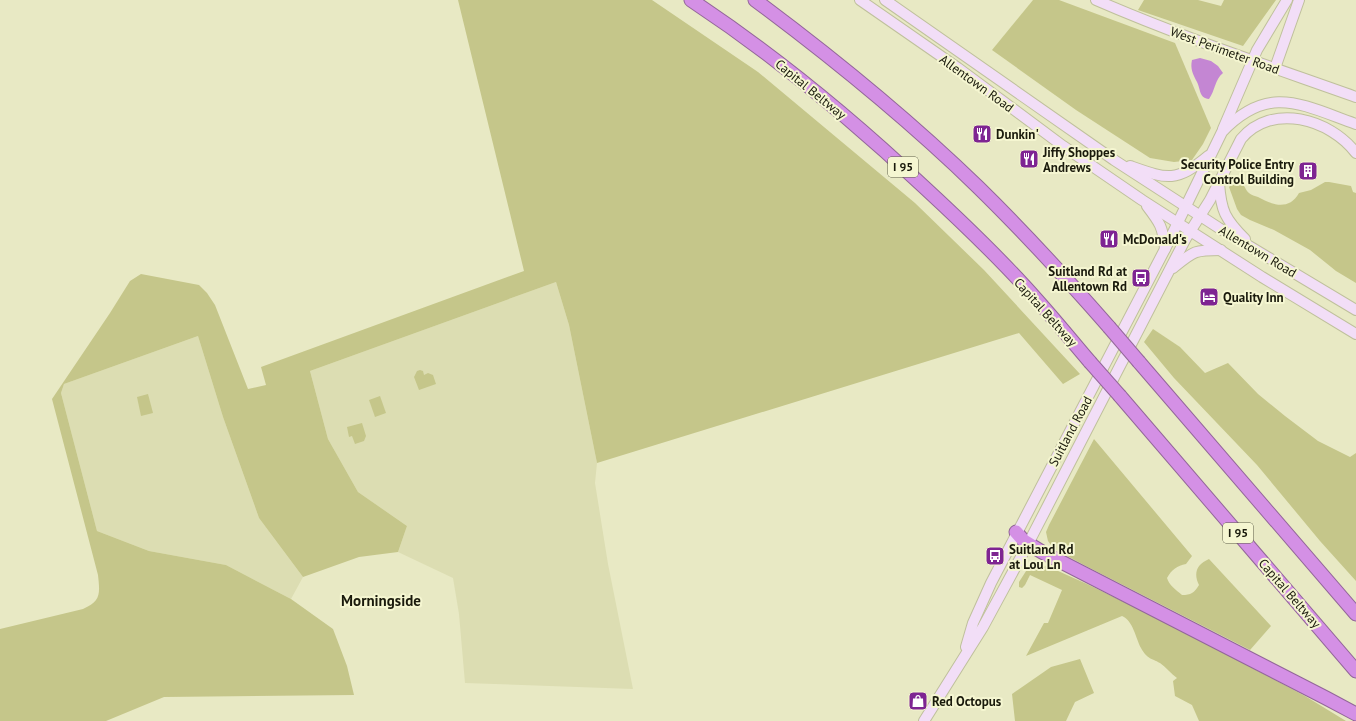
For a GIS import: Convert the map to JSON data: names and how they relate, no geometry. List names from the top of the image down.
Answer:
{
  "streets": {
    "highway": ["Capital Beltway", "I 95"],
    "main road": ["West Perimeter Road", "Allentown Road", "Suitland Road"]
  },
  "crossings": [
    ["West Perimeter Road", "Suitland Road"],
    ["Allentown Road", "Suitland Road"]
  ],
  "districts": ["Morningside"],
  "places": {
    "restaurant": ["Dunkin'", "Jiffy Shoppes Andrews", "McDonald's"],
    "building": ["Security Police Entry Control Building"],
    "bus stop": ["Suitland Rd at Allentown Rd", "Suitland Rd at Lou Ln"],
    "hotel": ["Quality Inn"],
    "shop": ["Red Octopus"]
  }
}
